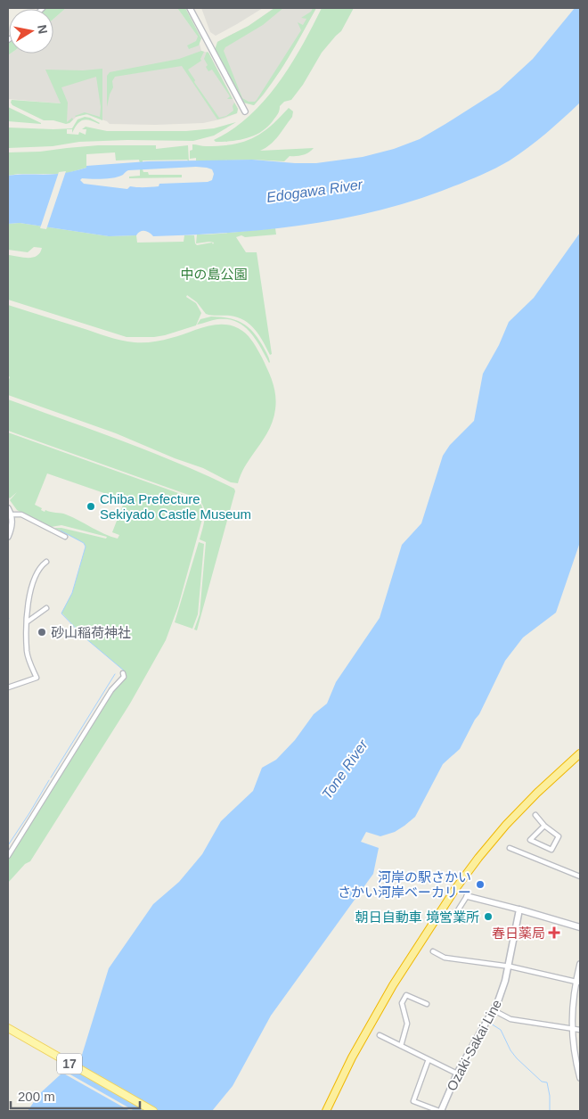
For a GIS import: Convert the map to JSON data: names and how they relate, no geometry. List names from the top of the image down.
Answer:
{
  "streets": {
    "main road": ["Ozaki-Sakai Line", "17"]
  },
  "water": ["Edogawa River", "Tone River"],
  "parks": ["中の島公園"],
  "places": {
    "other": [
      "Chiba Prefecture Sekiyado Castle Museum",
      "砂山稲荷神社",
      "河岸の駅さかい さかい河岸ベーカリー",
      "朝日自動車 境営業所"
    ],
    "health": ["春日薬局"]
  },
  "scale_bar": "200 m",
  "north": "right"
}
